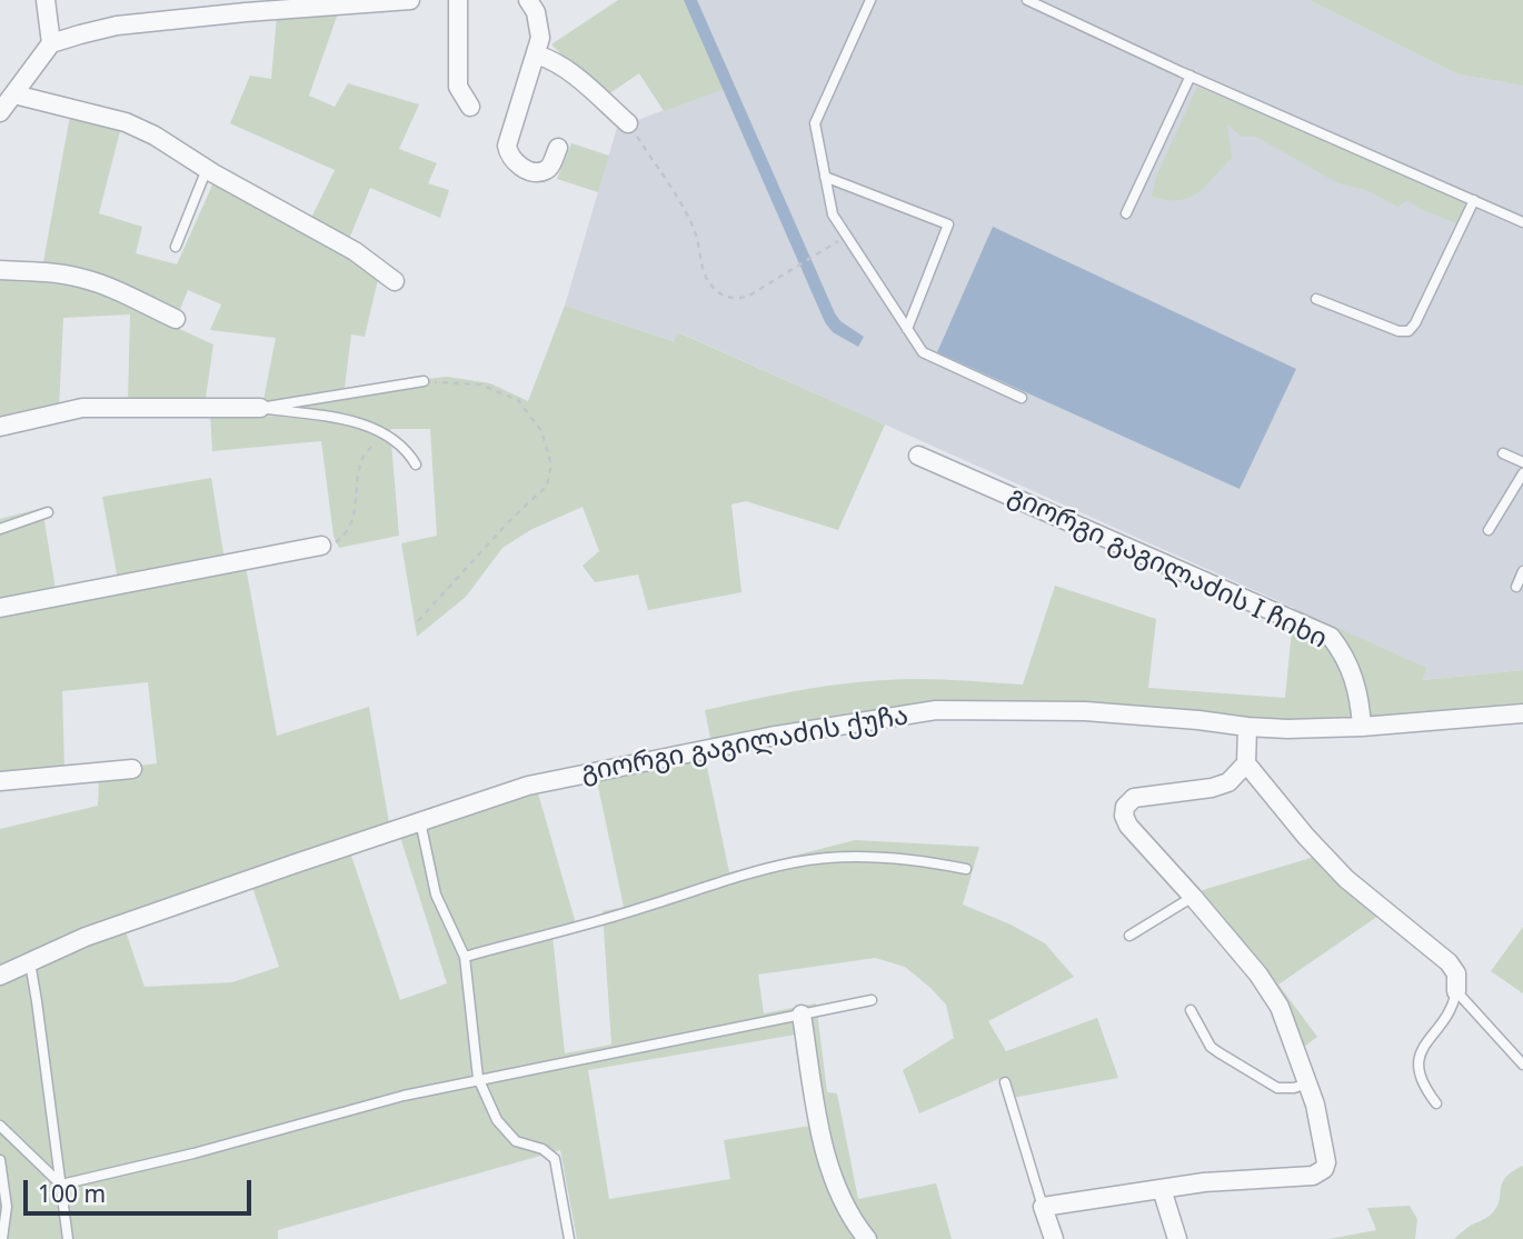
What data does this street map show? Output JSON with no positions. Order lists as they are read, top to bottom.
{
  "streets": {
    "street": ["გიორგი გაგილაძის I ჩიხი", "გიორგი გაგილაძის ქუჩა"]
  },
  "crossings": [
    ["გიორგი გაგილაძის I ჩიხი", "გიორგი გაგილაძის ქუჩა"]
  ],
  "scale_bar": "100 m"
}
